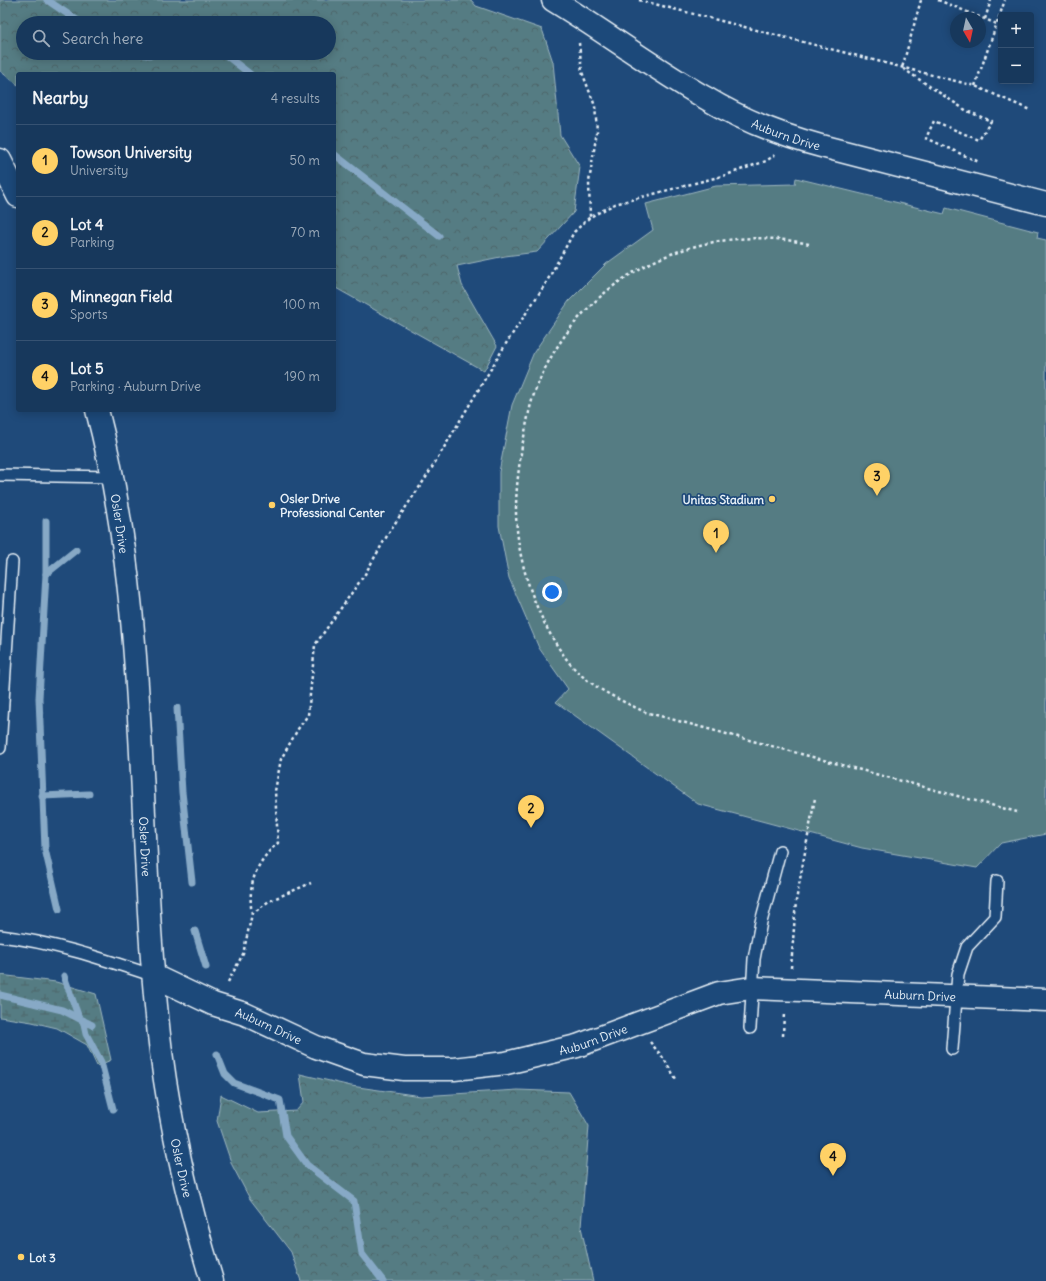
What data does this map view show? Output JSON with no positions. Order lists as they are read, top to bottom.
{
  "streets": {
    "street": ["Auburn Drive", "Osler Drive"]
  },
  "crossings": [
    ["Auburn Drive", "Osler Drive"]
  ],
  "places": ["Unitas Stadium", "Osler Drive Professional Center", "Lot 3"],
  "north": "bottom",
  "page": {
    "map_buttons": ["+", "−"],
    "search": "Search here",
    "heading": ["Nearby", "4 results"],
    "list": [
      {
        "mark": "1",
        "name": "Towson University",
        "note": "University",
        "value": "50 m"
      },
      {
        "mark": "2",
        "name": "Lot 4",
        "note": "Parking",
        "value": "70 m"
      },
      {
        "mark": "3",
        "name": "Minnegan Field",
        "note": "Sports",
        "value": "100 m"
      },
      {
        "mark": "4",
        "name": "Lot 5",
        "note": "Parking · Auburn Drive",
        "value": "190 m"
      }
    ],
    "pins": [
      "3",
      "1",
      "2",
      "4"
    ]
  }
}
